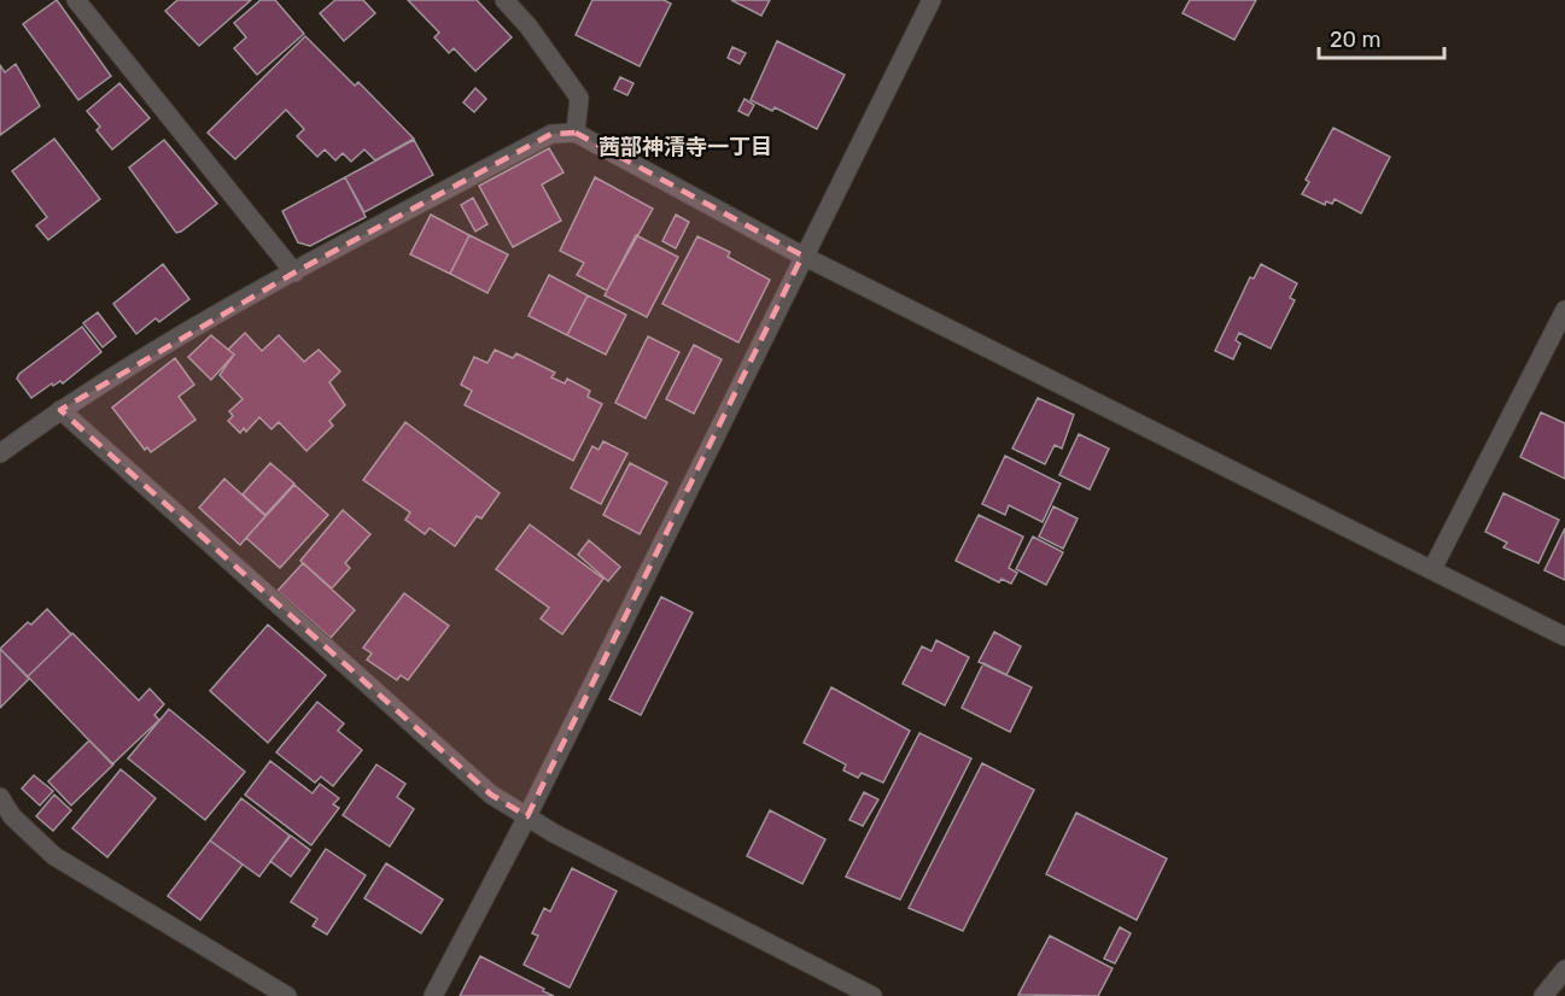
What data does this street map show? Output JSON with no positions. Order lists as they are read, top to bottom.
{
  "districts": ["茜部神清寺一丁目"],
  "scale_bar": "20 m"
}
